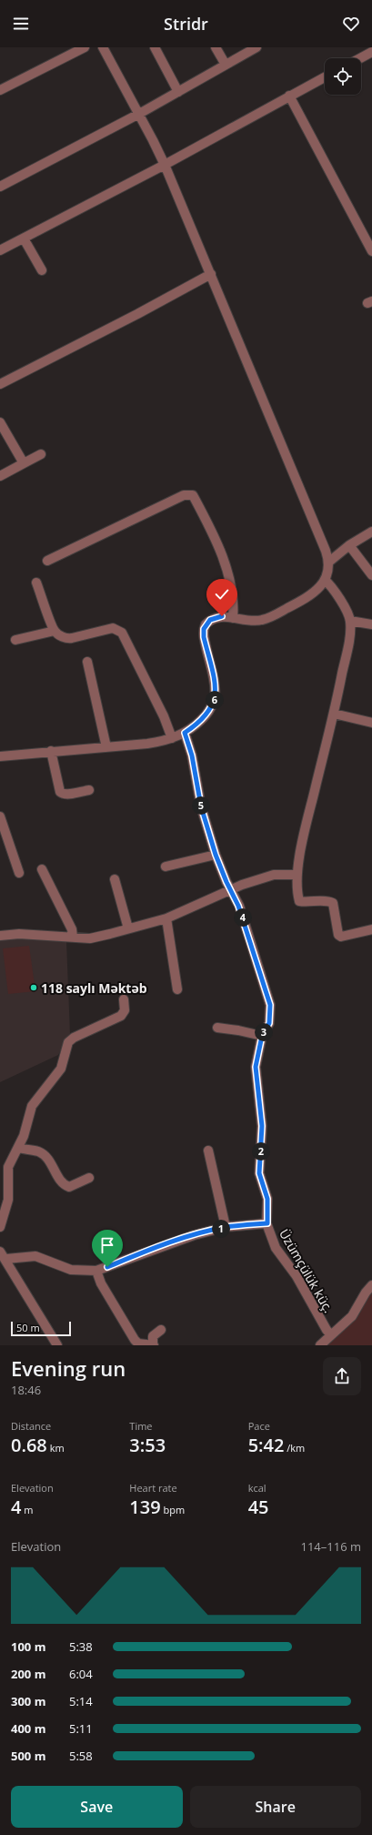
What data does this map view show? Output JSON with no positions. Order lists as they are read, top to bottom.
{
  "streets": {
    "street": ["Üzümçülük küç."]
  },
  "places": ["118 saylı Məktəb"],
  "scale_bar": "50 m",
  "page": {
    "header": "Stridr",
    "pins": [
      "6",
      "5",
      "4",
      "3",
      "2",
      "1"
    ],
    "scale": "50 m",
    "heading": ["Evening run", "18:46"],
    "stats": [
      ["Distance", "0.68 km"],
      ["Time", "3:53"],
      ["Pace", "5:42 /km"],
      ["Elevation", "4 m"],
      ["Heart rate", "139 bpm"],
      ["kcal", "45"]
    ],
    "chart": ["Elevation", "114–116 m"],
    "list": [
      {
        "name": "100 m",
        "note": "5:38"
      },
      {
        "name": "200 m",
        "note": "6:04"
      },
      {
        "name": "300 m",
        "note": "5:14"
      },
      {
        "name": "400 m",
        "note": "5:11"
      },
      {
        "name": "500 m",
        "note": "5:58"
      }
    ],
    "buttons": ["Save", "Share"]
  }
}
